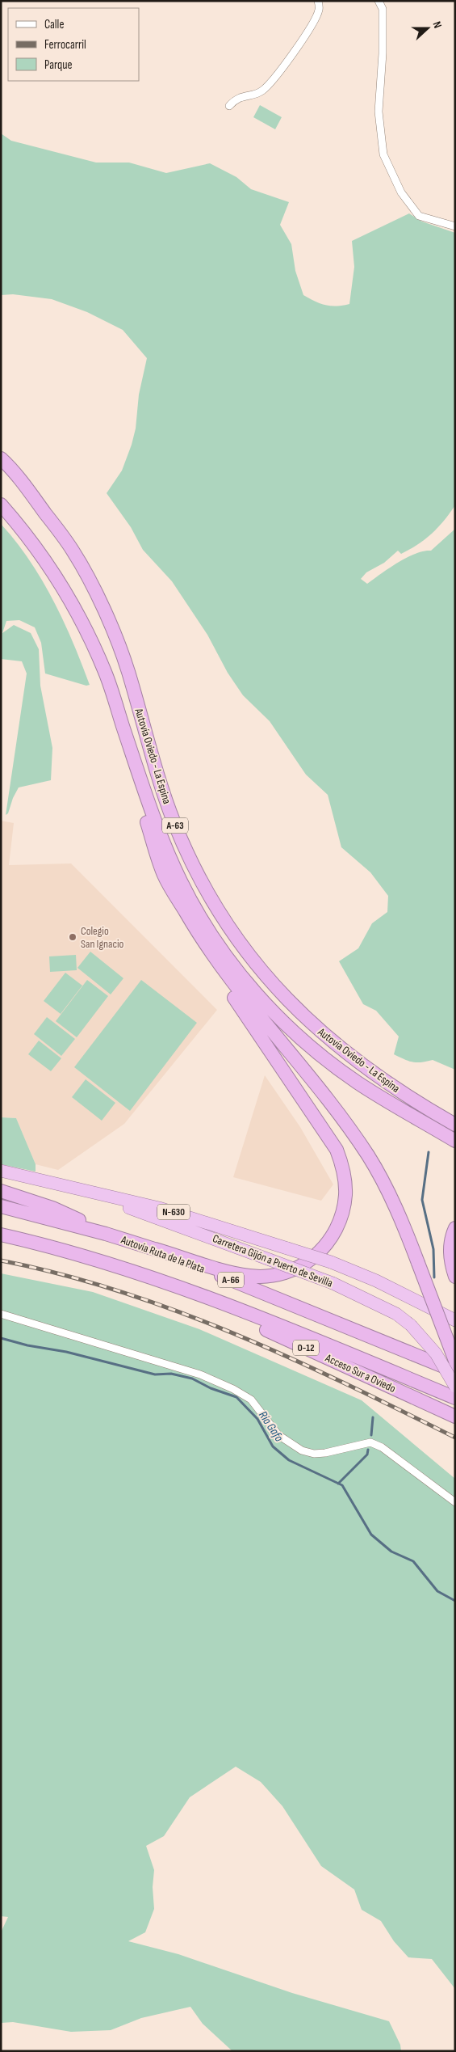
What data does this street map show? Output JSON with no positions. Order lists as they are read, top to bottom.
{
  "streets": {
    "highway": [
      "Autovía Oviedo - La Espina",
      "A-63",
      "N-630",
      "Autovía Ruta de la Plata",
      "Carretera Gijón a Puerto de Sevilla",
      "A-66",
      "O-12",
      "Acceso Sur a Oviedo"
    ]
  },
  "crossings": [
    ["A-66", "Acceso Sur a Oviedo"]
  ],
  "water": ["Río Gafo"],
  "places": ["Colegio San Ignacio"],
  "legend": ["Calle", "Ferrocarril", "Parque"],
  "north": "right"
}
